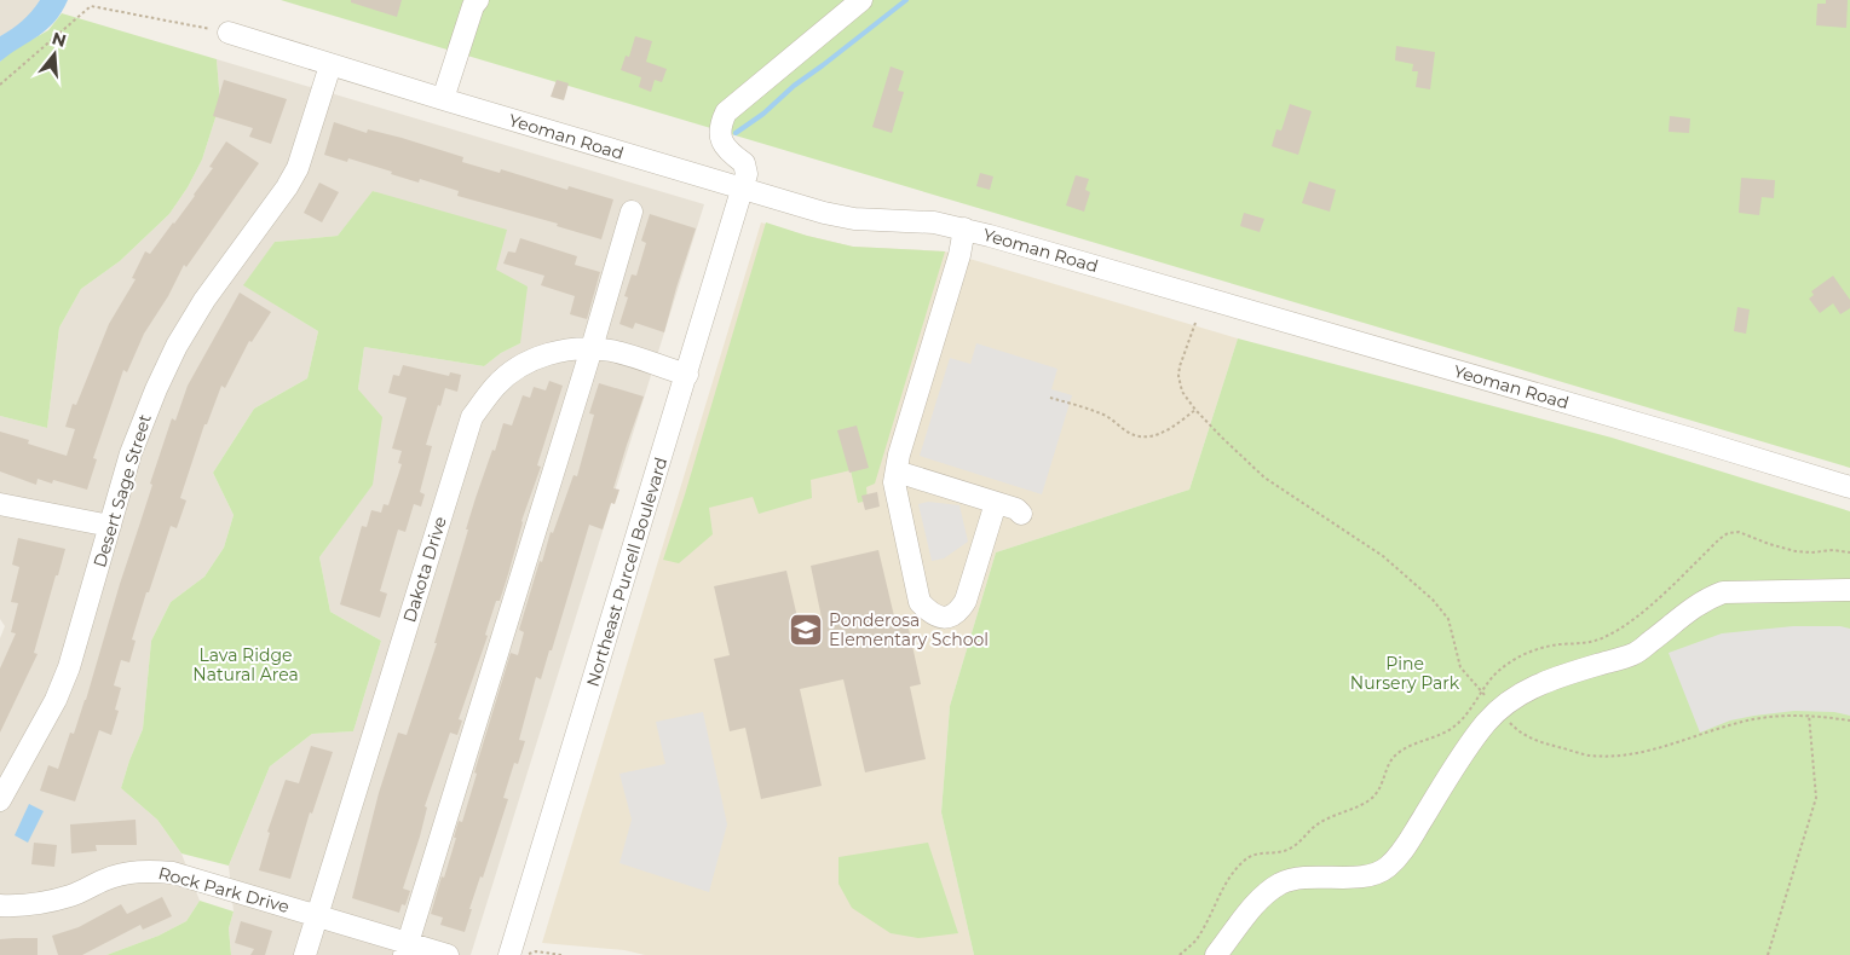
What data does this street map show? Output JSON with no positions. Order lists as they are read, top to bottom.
{
  "streets": {
    "street": [
      "Yeoman Road",
      "Desert Sage Street",
      "Dakota Drive",
      "Northeast Purcell Boulevard",
      "Rock Park Drive"
    ]
  },
  "crossings": [
    ["Yeoman Road", "Desert Sage Street"],
    ["Yeoman Road", "Northeast Purcell Boulevard"],
    ["Dakota Drive", "Northeast Purcell Boulevard"],
    ["Dakota Drive", "Rock Park Drive"]
  ],
  "parks": ["Lava Ridge Natural Area", "Pine Nursery Park"],
  "places": {
    "school or university": ["Ponderosa Elementary School"]
  },
  "north": "top"
}
